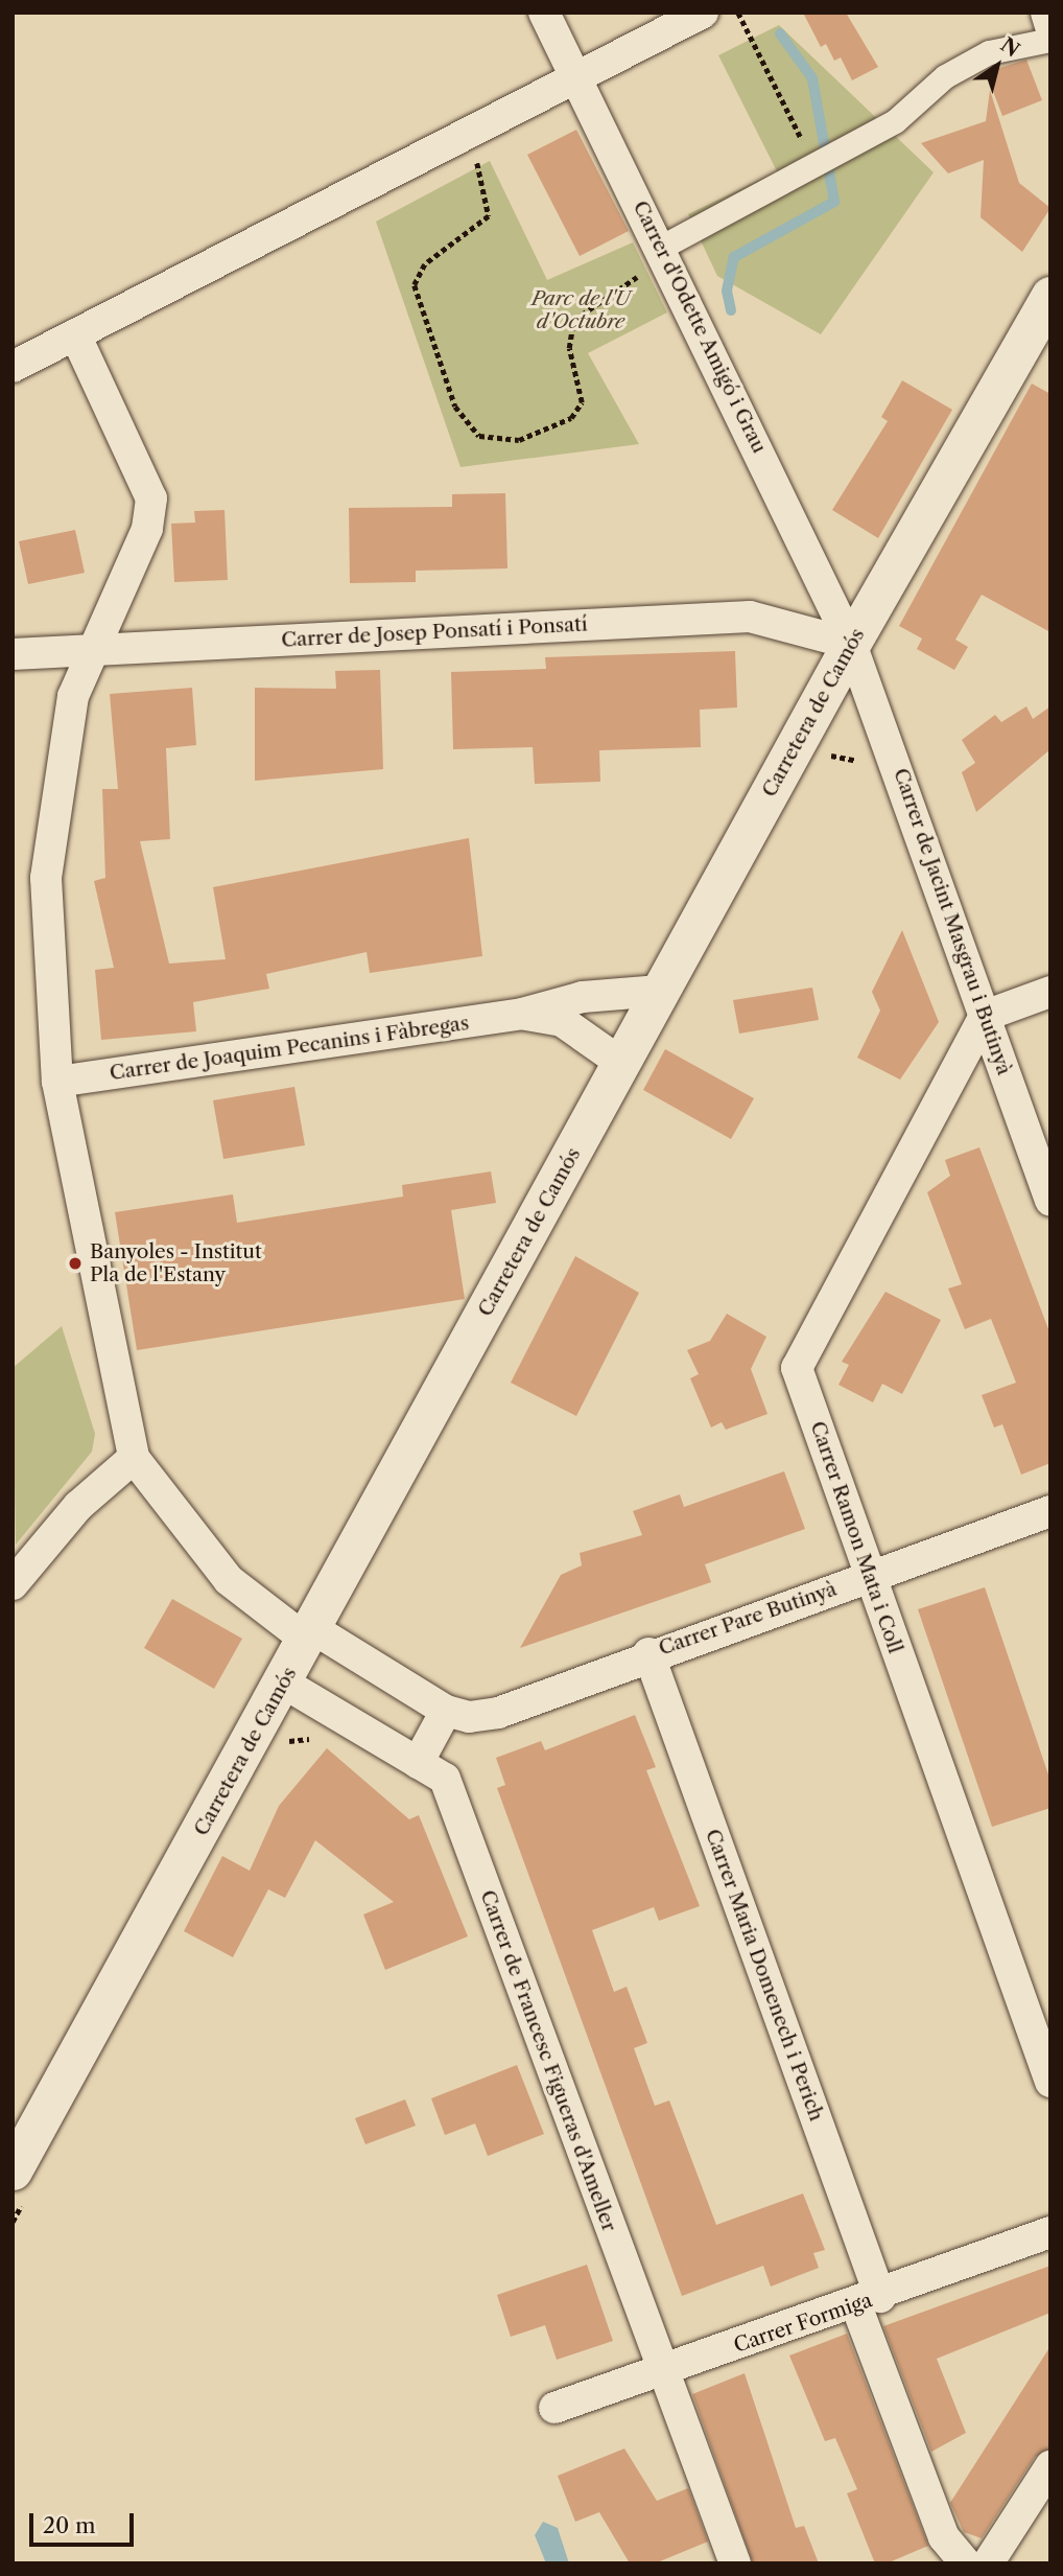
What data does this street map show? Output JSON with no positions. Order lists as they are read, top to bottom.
{
  "streets": {
    "street": [
      "Carrer d'Odette Amigó i Grau",
      "Carrer de Josep Ponsatí i Ponsatí",
      "Carretera de Camós",
      "Carrer de Jacint Masgrau i Butinyà",
      "Carrer de Joaquim Pecanins i Fàbregas",
      "Carrer Ramon Mata i Coll",
      "Carrer Pare Butinyà",
      "Carrer Maria Domenech i Perich",
      "Carrer de Francesc Figueras d'Ameller",
      "Carrer Formiga"
    ]
  },
  "crossings": [
    ["Carrer d'Odette Amigó i Grau", "Carrer de Josep Ponsatí i Ponsatí"],
    ["Carrer d'Odette Amigó i Grau", "Carretera de Camós"],
    ["Carrer d'Odette Amigó i Grau", "Carrer de Jacint Masgrau i Butinyà"],
    ["Carrer de Josep Ponsatí i Ponsatí", "Carretera de Camós"],
    ["Carrer de Josep Ponsatí i Ponsatí", "Carrer de Jacint Masgrau i Butinyà"],
    ["Carretera de Camós", "Carrer de Jacint Masgrau i Butinyà"],
    ["Carretera de Camós", "Carrer de Joaquim Pecanins i Fàbregas"],
    ["Carretera de Camós", "Carrer de Francesc Figueras d'Ameller"],
    ["Carrer de Jacint Masgrau i Butinyà", "Carrer Ramon Mata i Coll"],
    ["Carrer Ramon Mata i Coll", "Carrer Pare Butinyà"],
    ["Carrer Pare Butinyà", "Carrer Maria Domenech i Perich"],
    ["Carrer Maria Domenech i Perich", "Carrer Formiga"],
    ["Carrer de Francesc Figueras d'Ameller", "Carrer Formiga"]
  ],
  "parks": ["Parc de l'U d'Octubre"],
  "places": ["Banyoles - Institut Pla de l'Estany"],
  "scale_bar": "20 m",
  "north": "top right"
}
